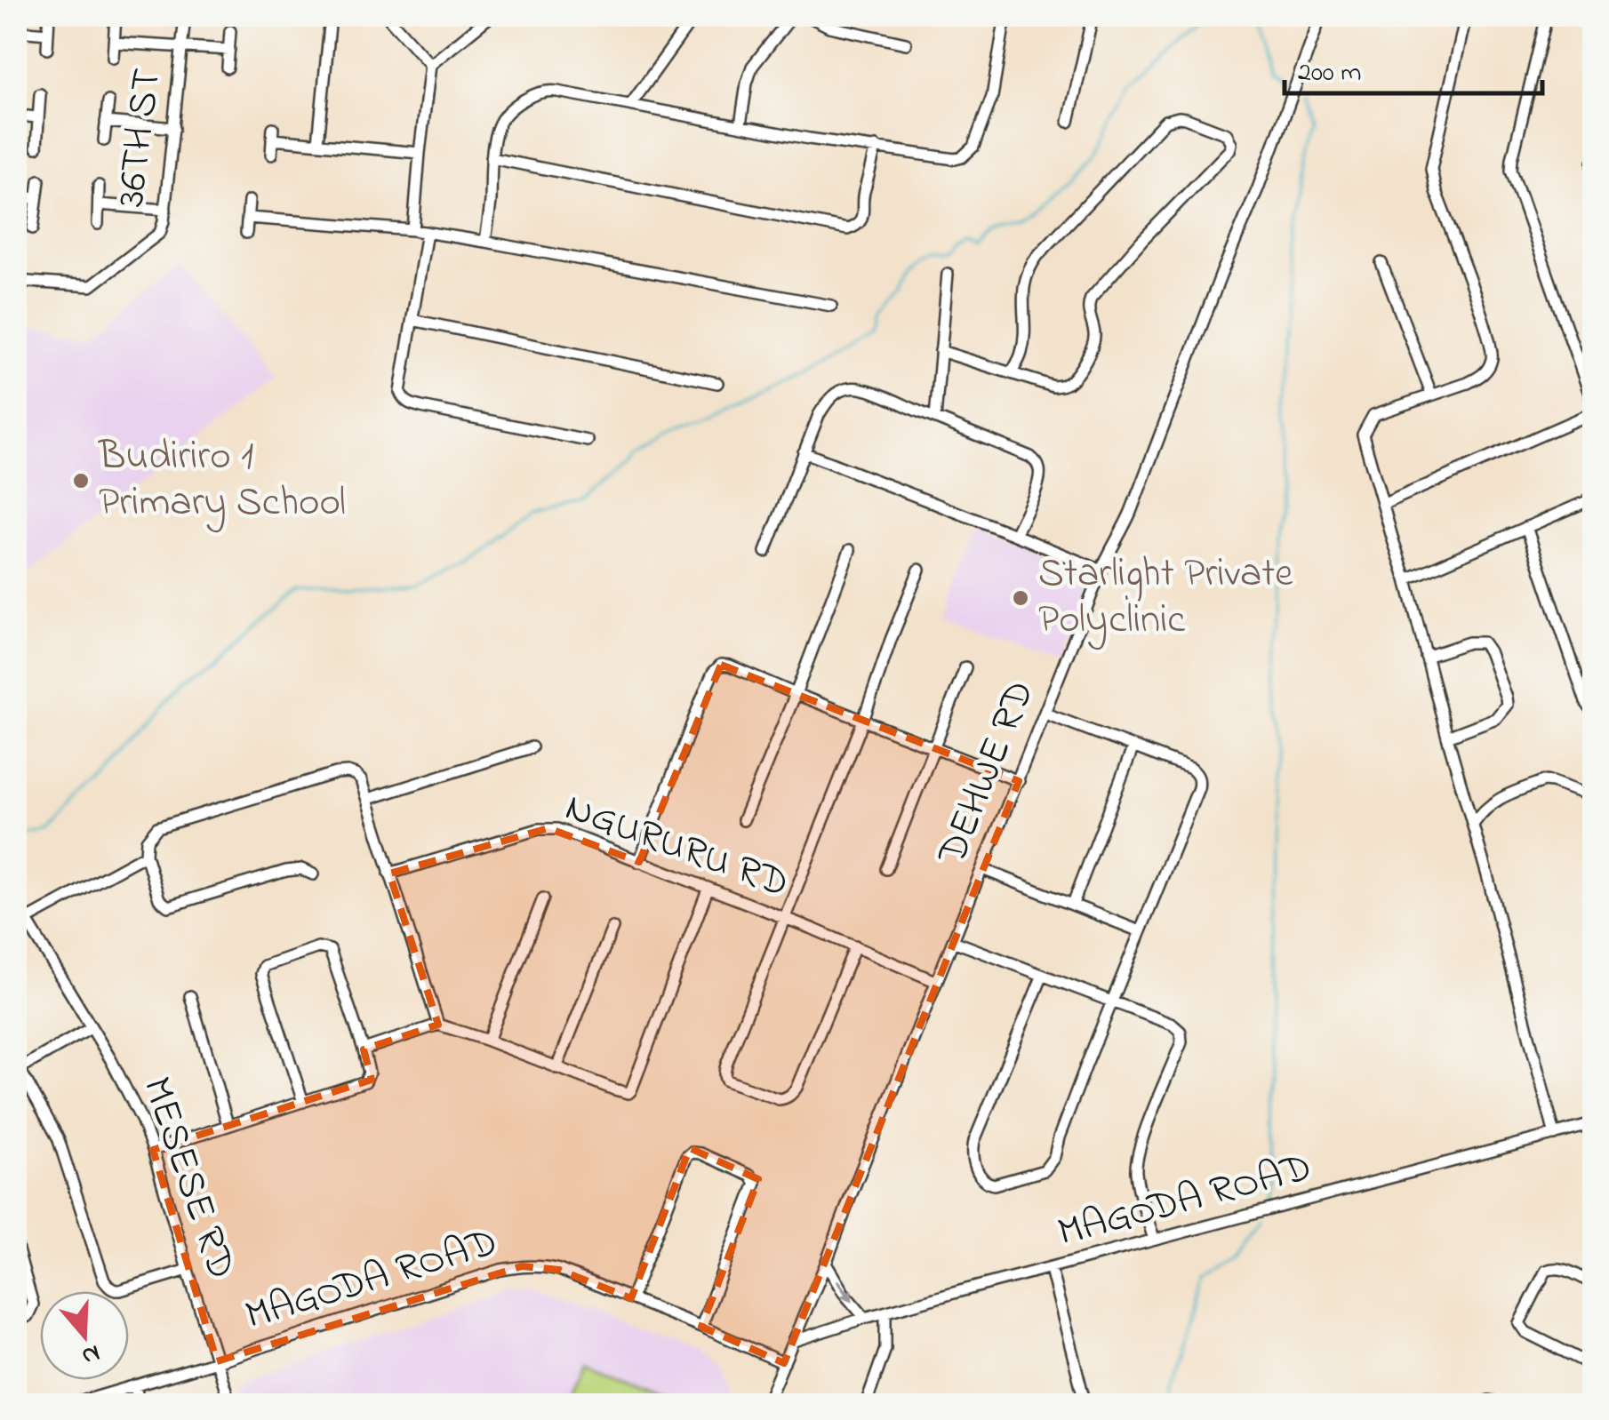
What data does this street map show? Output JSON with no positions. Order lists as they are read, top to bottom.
{
  "streets": {
    "street": [
      "36TH ST",
      "DEHWE RD",
      "NGURURU RD",
      "MESESE RD",
      "MAGODA ROAD"
    ]
  },
  "crossings": [
    ["DEHWE RD", "NGURURU RD"],
    ["DEHWE RD", "MAGODA ROAD"],
    ["MESESE RD", "MAGODA ROAD"]
  ],
  "places": ["Budiriro 1 Primary School", "Starlight Private Polyclinic"],
  "scale_bar": "200 m",
  "north": "bottom"
}
